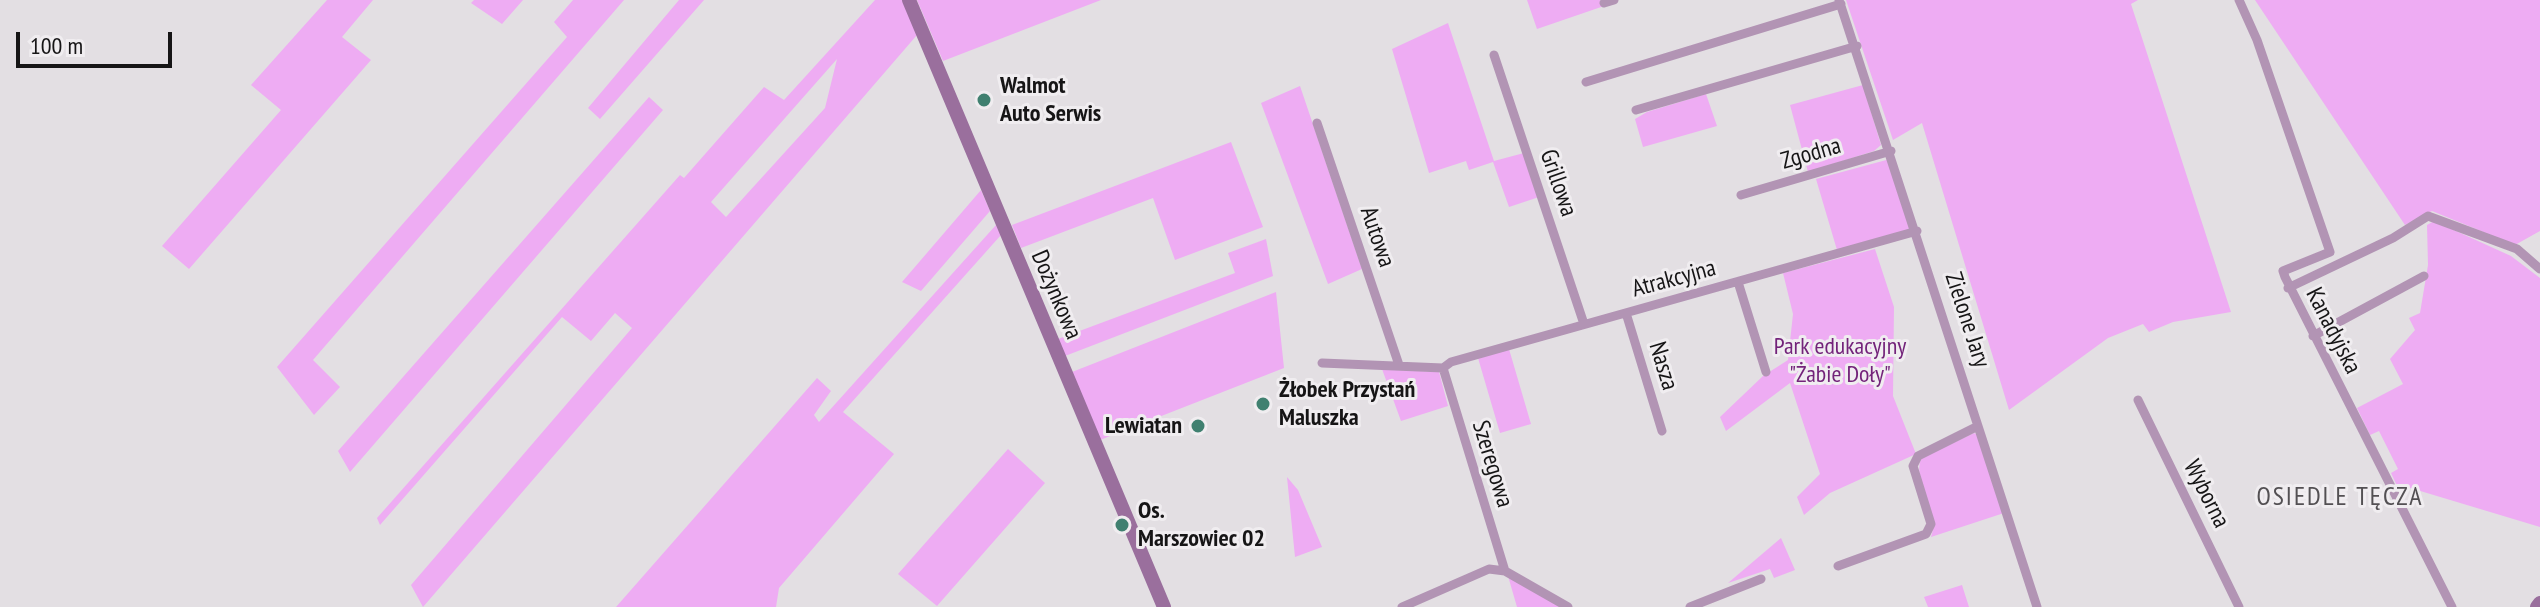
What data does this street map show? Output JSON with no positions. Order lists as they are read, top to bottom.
{
  "streets": {
    "street": [
      "Zgodna",
      "Grillowa",
      "Autowa",
      "Atrakcyjna",
      "Dożynkowa",
      "Zielone Jary",
      "Kanadyjska",
      "Nasza",
      "Szeregowa",
      "Wyborna"
    ]
  },
  "crossings": [
    ["Zgodna", "Zielone Jary"],
    ["Grillowa", "Atrakcyjna"],
    ["Atrakcyjna", "Zielone Jary"],
    ["Atrakcyjna", "Nasza"],
    ["Atrakcyjna", "Szeregowa"]
  ],
  "districts": ["OSIEDLE TĘCZA"],
  "parks": ["Park edukacyjny \"Żabie Doły\""],
  "places": [
    "Walmot Auto Serwis",
    "Żłobek Przystań Maluszka",
    "Lewiatan",
    "Os. Marszowiec 02"
  ],
  "scale_bar": "100 m"
}
